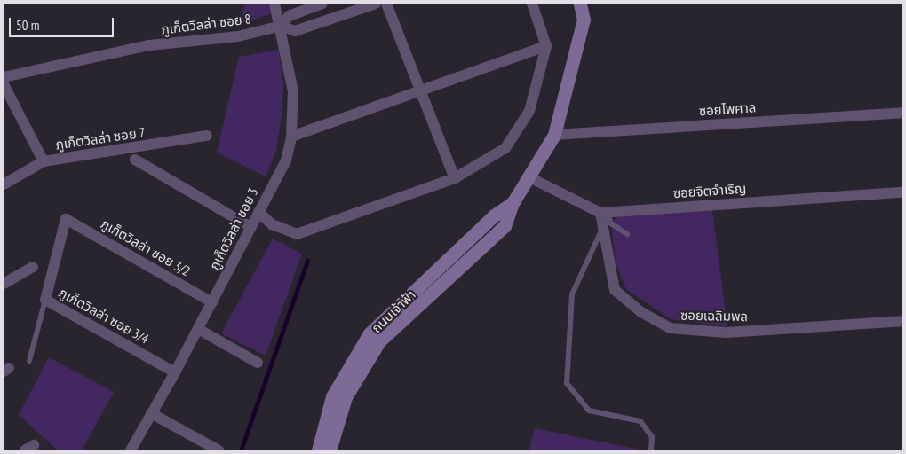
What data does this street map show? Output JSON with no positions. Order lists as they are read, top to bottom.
{
  "streets": {
    "main road": ["ถนนเจ้าฟ้า"],
    "street": [
      "ภูเก็ตวิลล่า ซอย 8",
      "ซอยไพศาล",
      "ภูเก็ตวิลล่า ซอย 7",
      "ซอยจิตจำเริญ",
      "ภูเก็ตวิลล่า ซอย 3",
      "ภูเก็ตวิลล่า ซอย 3/2",
      "ภูเก็ตวิลล่า ซอย 3/4",
      "ซอยเฉลิมพล"
    ]
  },
  "crossings": [
    ["ภูเก็ตวิลล่า ซอย 8", "ภูเก็ตวิลล่า ซอย 3"],
    ["ซอยไพศาล", "ถนนเจ้าฟ้า"],
    ["ซอยจิตจำเริญ", "ซอยเฉลิมพล"],
    ["ภูเก็ตวิลล่า ซอย 3", "ภูเก็ตวิลล่า ซอย 3/2"],
    ["ภูเก็ตวิลล่า ซอย 3", "ภูเก็ตวิลล่า ซอย 3/4"],
    ["ภูเก็ตวิลล่า ซอย 3/2", "ภูเก็ตวิลล่า ซอย 3/4"]
  ],
  "scale_bar": "50 m"
}
